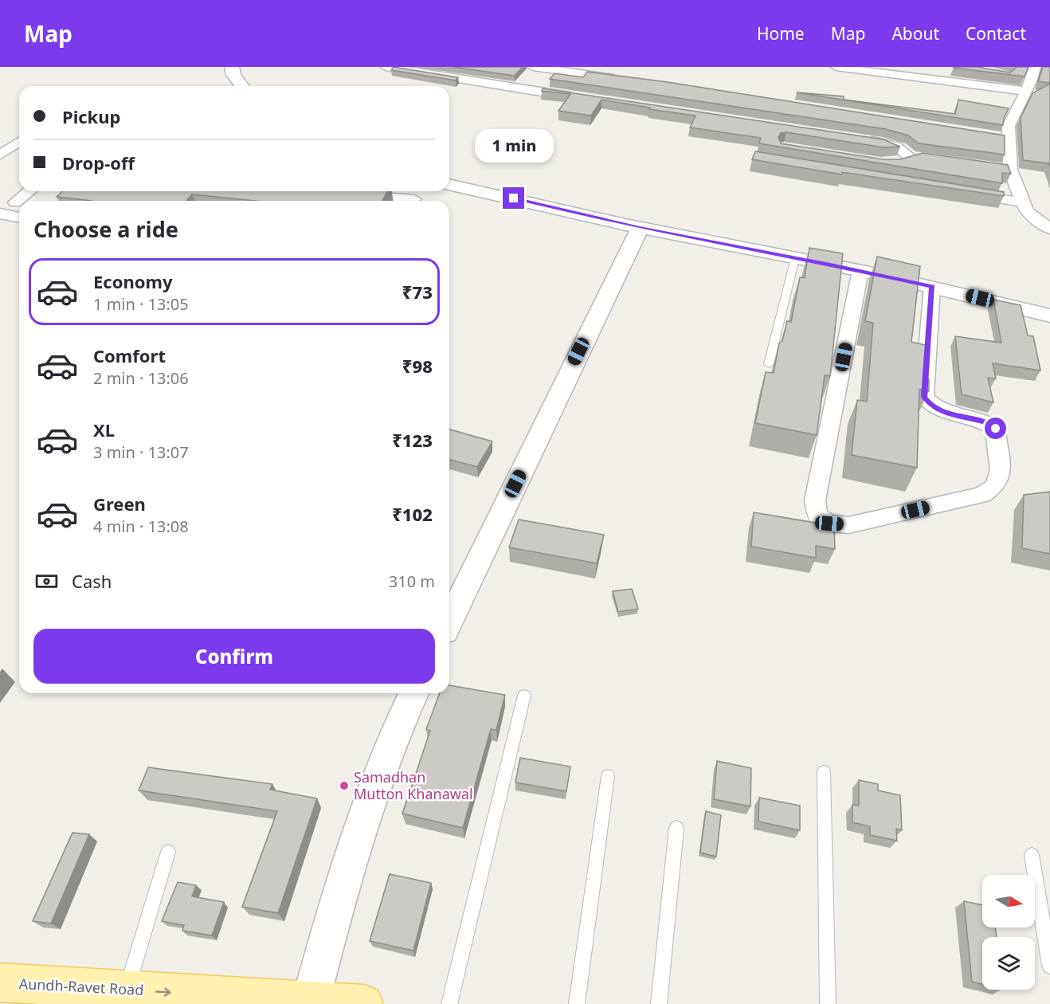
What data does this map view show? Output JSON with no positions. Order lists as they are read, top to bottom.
{
  "streets": {
    "main road": ["Aundh-Ravet Road"]
  },
  "one_way": ["Aundh-Ravet Road"],
  "places": ["Samadhan Mutton Khanawal"],
  "north": "right",
  "page": {
    "header": "Map",
    "nav": [
      "Home",
      "Map",
      "About",
      "Contact"
    ],
    "banner": ["Pickup", "Drop-off"],
    "bubble": "1 min",
    "heading": "Choose a ride",
    "list": [
      {
        "name": "Economy",
        "note": "1 min · 13:05",
        "value": "₹73"
      },
      {
        "name": "Comfort",
        "note": "2 min · 13:06",
        "value": "₹98"
      },
      {
        "name": "XL",
        "note": "3 min · 13:07",
        "value": "₹123"
      },
      {
        "name": "Green",
        "note": "4 min · 13:08",
        "value": "₹102"
      }
    ],
    "pay": ["Cash", "310 m"],
    "buttons": "Confirm"
  }
}
